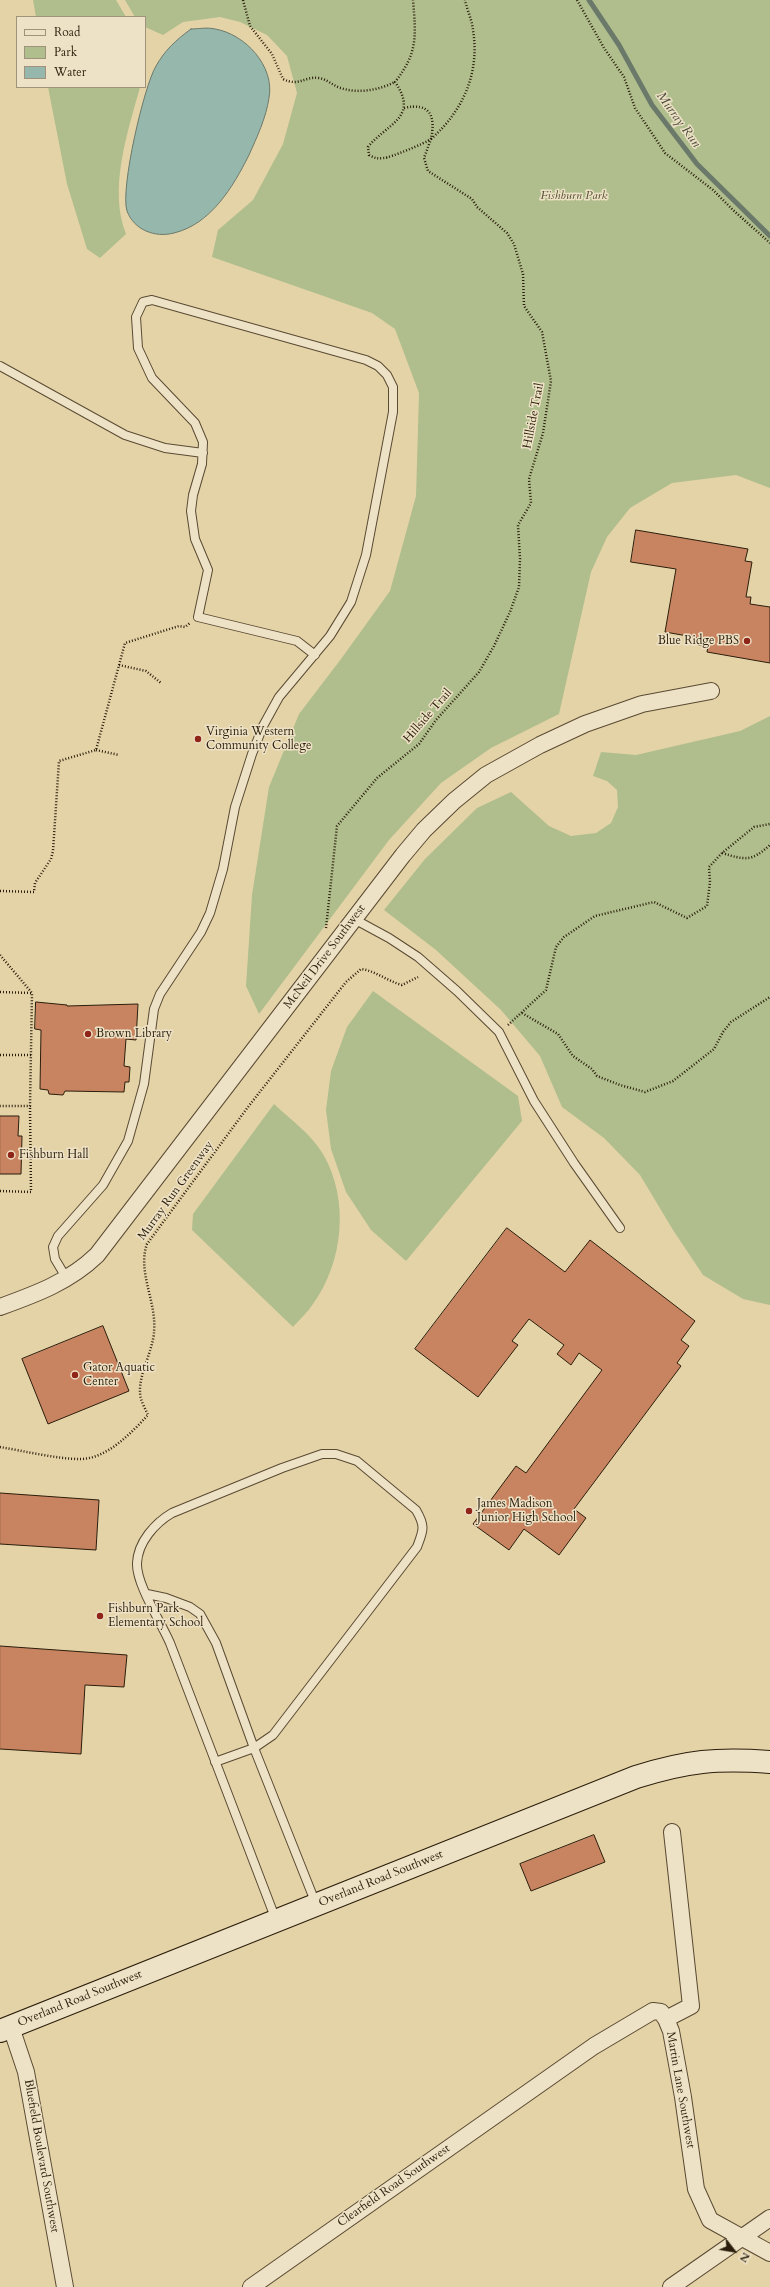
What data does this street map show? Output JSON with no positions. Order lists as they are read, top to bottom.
{
  "streets": {
    "main road": ["Overland Road Southwest"],
    "street": [
      "McNeil Drive Southwest",
      "Martin Lane Southwest",
      "Bluefield Boulevard Southwest",
      "Clearfield Road Southwest"
    ],
    "path": ["Hillside Trail", "Murray Run Greenway"]
  },
  "crossings": [
    ["Hillside Trail", "McNeil Drive Southwest"],
    ["Overland Road Southwest", "Bluefield Boulevard Southwest"],
    ["Martin Lane Southwest", "Clearfield Road Southwest"]
  ],
  "water": ["Murray Run"],
  "parks": ["Fishburn Park"],
  "places": [
    "Blue Ridge PBS",
    "Virginia Western Community College",
    "Brown Library",
    "Fishburn Hall",
    "Gator Aquatic Center",
    "James Madison Junior High School",
    "Fishburn Park Elementary School"
  ],
  "legend": ["Road", "Park", "Water"],
  "north": "bottom right"
}
